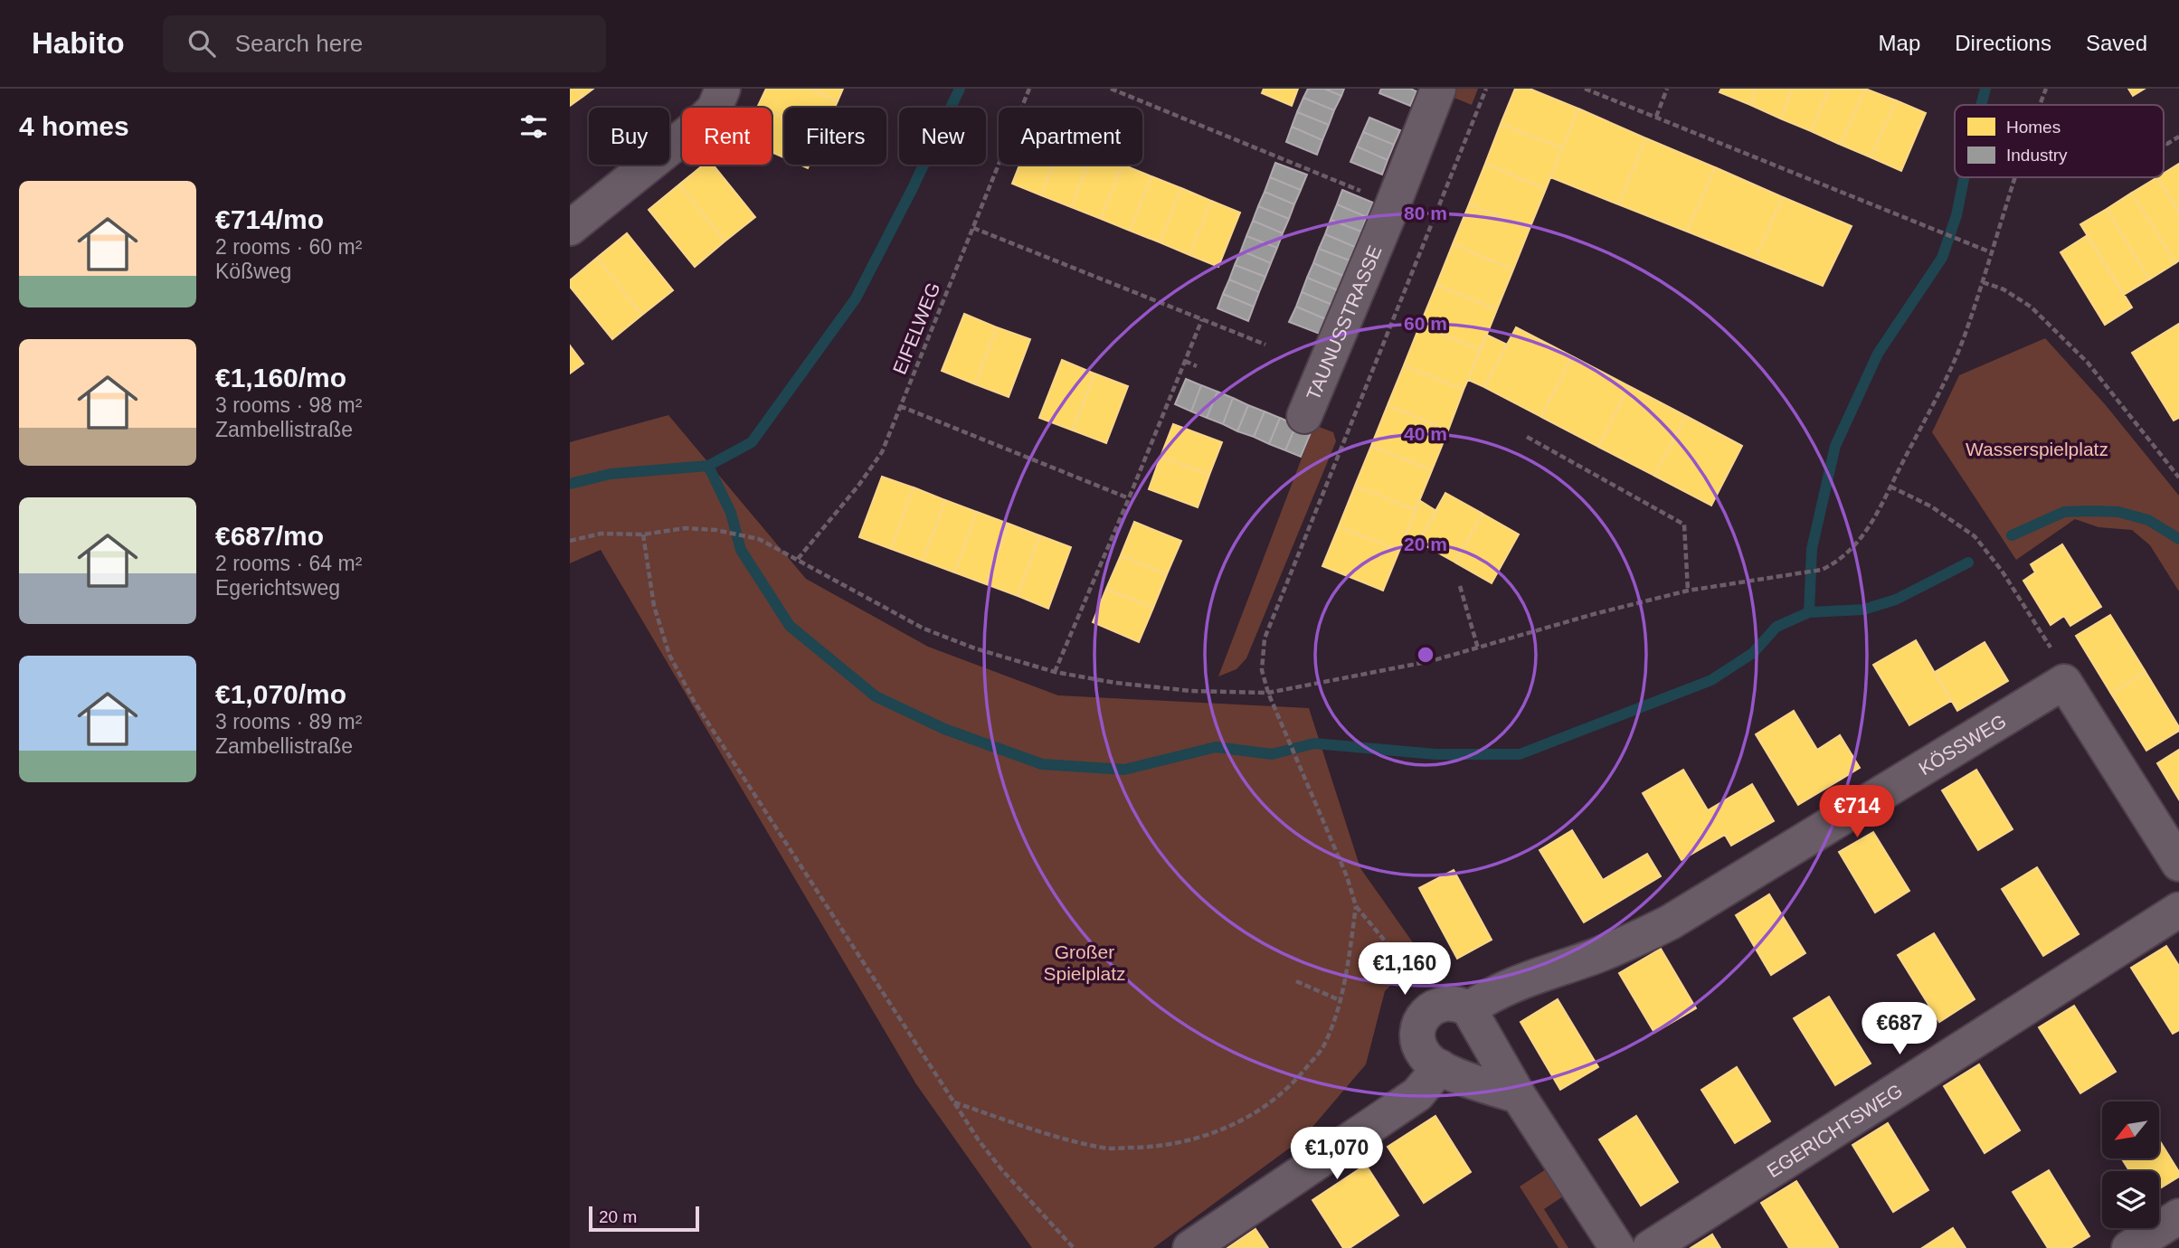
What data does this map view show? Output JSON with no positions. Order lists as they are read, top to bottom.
{
  "streets": {
    "street": ["TAUNUSSTRASSE", "KÖSSWEG", "EGERICHTSWEG"],
    "path": ["EIFELWEG"]
  },
  "parks": ["Wasserspielplatz", "Großer Spielplatz"],
  "legend": ["Homes", "Industry"],
  "scale_bar": "20 m",
  "north": "bottom left",
  "page": {
    "header": "Habito",
    "search": "Search here",
    "nav": ["Map", "Directions", "Saved"],
    "heading": "4 homes",
    "chip": [
      "Buy",
      "Rent",
      "Filters",
      "New",
      "Apartment"
    ],
    "list": [
      {
        "name": "€714/mo",
        "note": "2 rooms · 60 m² · Kößweg"
      },
      {
        "name": "€1,160/mo",
        "note": "3 rooms · 98 m² · Zambellistraße"
      },
      {
        "name": "€687/mo",
        "note": "2 rooms · 64 m² · Egerichtsweg"
      },
      {
        "name": "€1,070/mo",
        "note": "3 rooms · 89 m² · Zambellistraße"
      }
    ],
    "price": [
      "€714",
      "€1,160",
      "€687",
      "€1,070"
    ],
    "scale": "20 m"
  },
  "rings": [
    "80 m",
    "60 m",
    "40 m",
    "20 m"
  ]
}
